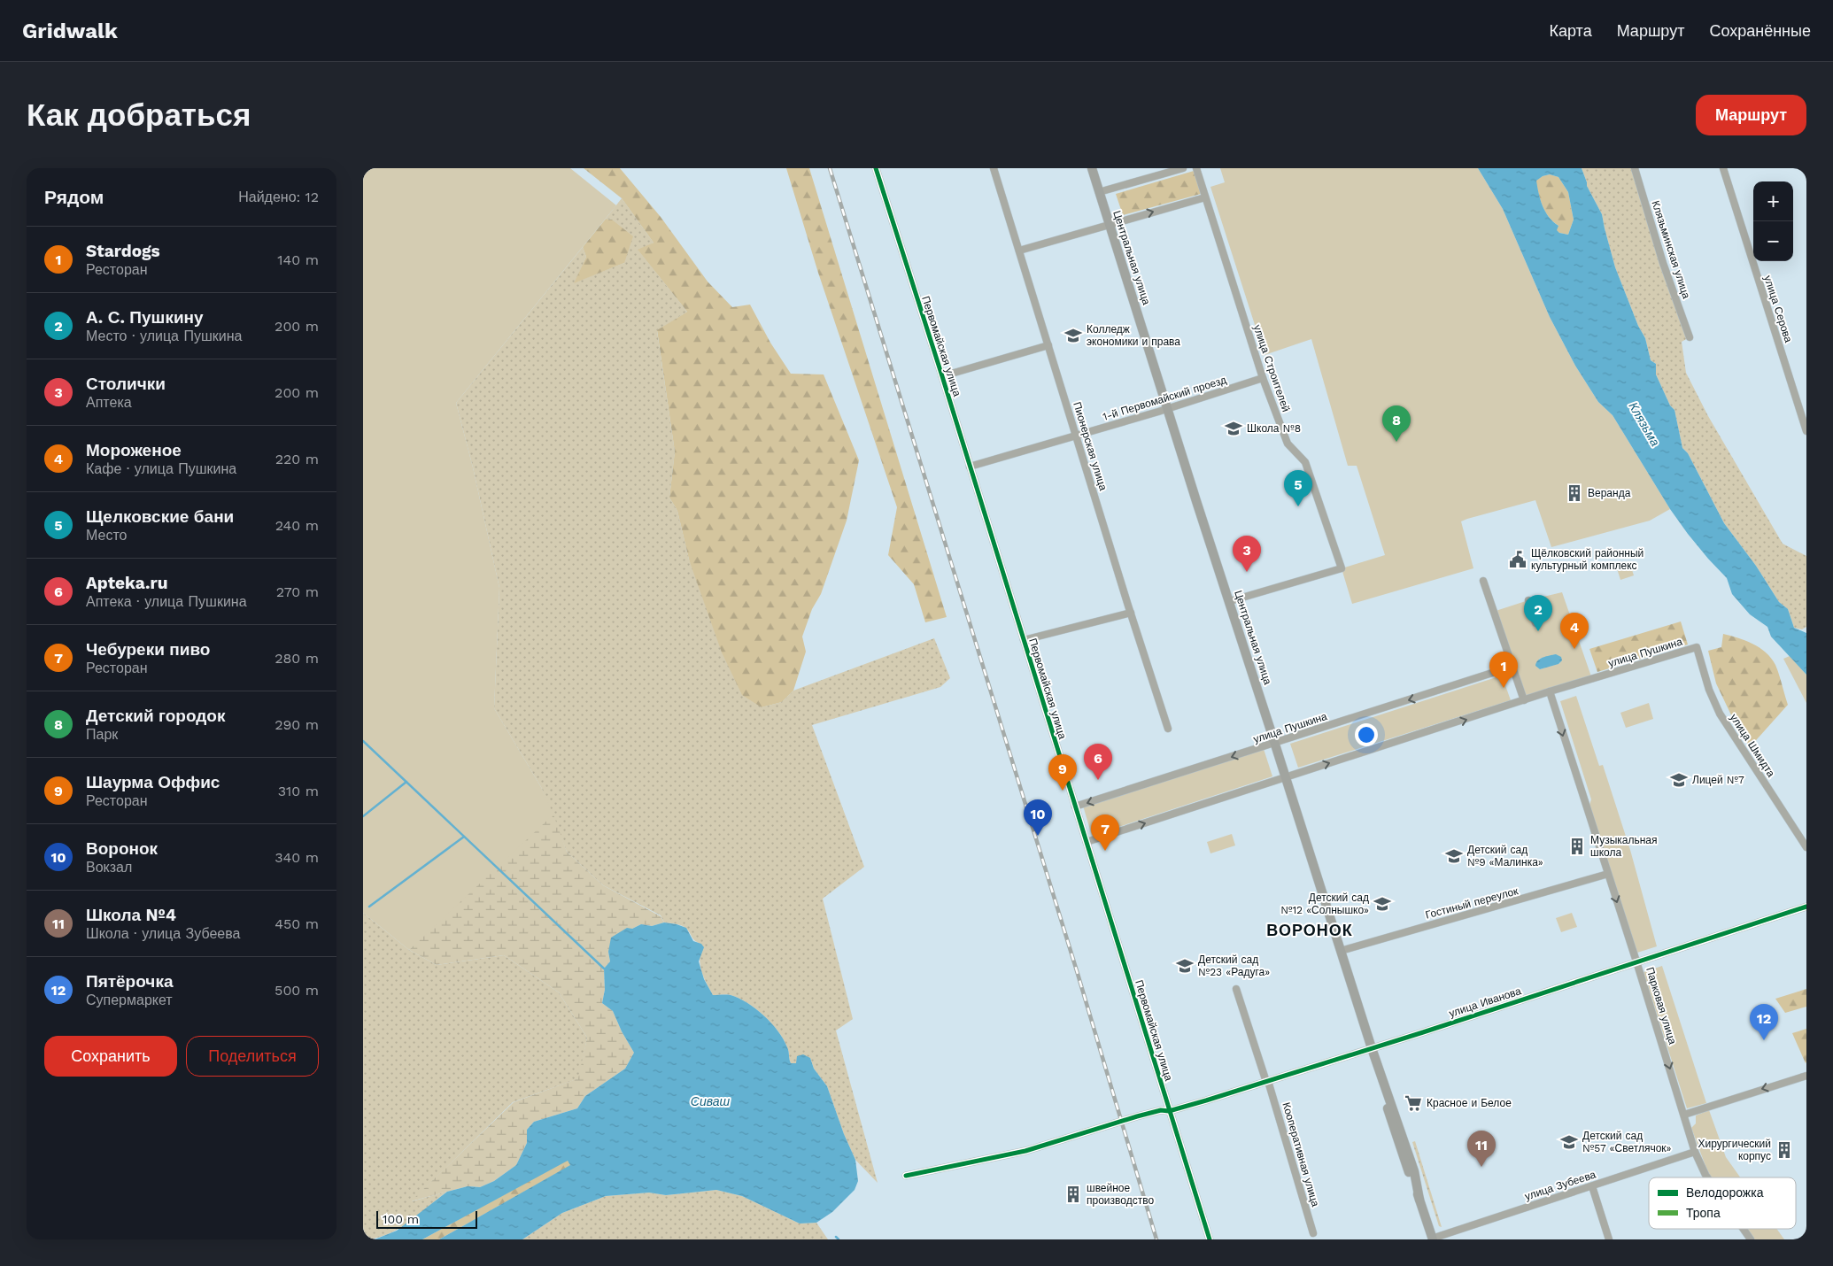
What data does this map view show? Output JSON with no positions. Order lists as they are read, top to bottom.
{
  "streets": {
    "main road": ["Центральная улица"],
    "street": [
      "Клязьминская улица",
      "улица Серова",
      "Первомайская улица",
      "улица Строителей",
      "1-й Первомайский проезд",
      "Пионерская улица",
      "улица Пушкина",
      "улица Шмидта",
      "Гостиный переулок",
      "улица Иванова",
      "Парковая улица",
      "Кооперативная улица",
      "улица Зубеева"
    ]
  },
  "crossings": [
    ["Центральная улица", "улица Строителей"],
    ["Центральная улица", "1-й Первомайский проезд"],
    ["Центральная улица", "улица Пушкина"],
    ["Центральная улица", "Гостиный переулок"],
    ["Центральная улица", "улица Иванова"],
    ["Центральная улица", "улица Зубеева"],
    ["Первомайская улица", "1-й Первомайский проезд"],
    ["Первомайская улица", "улица Пушкина"],
    ["Первомайская улица", "улица Иванова"],
    ["улица Строителей", "1-й Первомайский проезд"],
    ["1-й Первомайский проезд", "Пионерская улица"],
    ["улица Пушкина", "улица Шмидта"],
    ["улица Пушкина", "Парковая улица"],
    ["Гостиный переулок", "Парковая улица"],
    ["улица Иванова", "Парковая улица"],
    ["улица Иванова", "Кооперативная улица"],
    ["Парковая улица", "улица Зубеева"]
  ],
  "one_way": ["Парковая улица"],
  "districts": ["ВОРОНОК"],
  "water": ["Клязьма", "Сиваш"],
  "places": {
    "school or university": [
      "Колледж экономики и права",
      "Школа №8",
      "Лицей №7",
      "Детский сад №9 «Малинка»",
      "Детский сад №12 «Солнышко»",
      "Детский сад №23 «Радуга»",
      "Детский сад №57 «Светлячок»"
    ],
    "building": [
      "Веранда",
      "Музыкальная школа",
      "Хирургический корпус",
      "швейное производство"
    ],
    "public building": ["Щёлковский районный культурный комплекс"],
    "supermarket": ["Красное и Белое"]
  },
  "legend": ["Велодорожка", "Тропа"],
  "scale_bar": "100 m",
  "page": {
    "header": "Gridwalk",
    "nav": ["Карта", "Маршрут", "Сохранённые"],
    "buttons": [
      "Маршрут",
      ["Сохранить", "Поделиться"]
    ],
    "title": "Как добраться",
    "heading": ["Рядом", "Найдено: 12"],
    "map_buttons": ["+", "−"],
    "list": [
      {
        "mark": "1",
        "name": "Stardogs",
        "note": "Ресторан",
        "value": "140 m"
      },
      {
        "mark": "2",
        "name": "А. С. Пушкину",
        "note": "Место · улица Пушкина",
        "value": "200 m"
      },
      {
        "mark": "3",
        "name": "Столички",
        "note": "Аптека",
        "value": "200 m"
      },
      {
        "mark": "4",
        "name": "Мороженое",
        "note": "Кафе · улица Пушкина",
        "value": "220 m"
      },
      {
        "mark": "5",
        "name": "Щелковские бани",
        "note": "Место",
        "value": "240 m"
      },
      {
        "mark": "6",
        "name": "Apteka.ru",
        "note": "Аптека · улица Пушкина",
        "value": "270 m"
      },
      {
        "mark": "7",
        "name": "Чебуреки пиво",
        "note": "Ресторан",
        "value": "280 m"
      },
      {
        "mark": "8",
        "name": "Детский городок",
        "note": "Парк",
        "value": "290 m"
      },
      {
        "mark": "9",
        "name": "Шаурма Оффис",
        "note": "Ресторан",
        "value": "310 m"
      },
      {
        "mark": "10",
        "name": "Воронок",
        "note": "Вокзал",
        "value": "340 m"
      },
      {
        "mark": "11",
        "name": "Школа №4",
        "note": "Школа · улица Зубеева",
        "value": "450 m"
      },
      {
        "mark": "12",
        "name": "Пятёрочка",
        "note": "Супермаркет",
        "value": "500 m"
      }
    ],
    "pins": [
      "8",
      "5",
      "3",
      "2",
      "4",
      "1",
      "6",
      "9",
      "10",
      "7",
      "12",
      "11"
    ],
    "scale": "100 m"
  }
}
